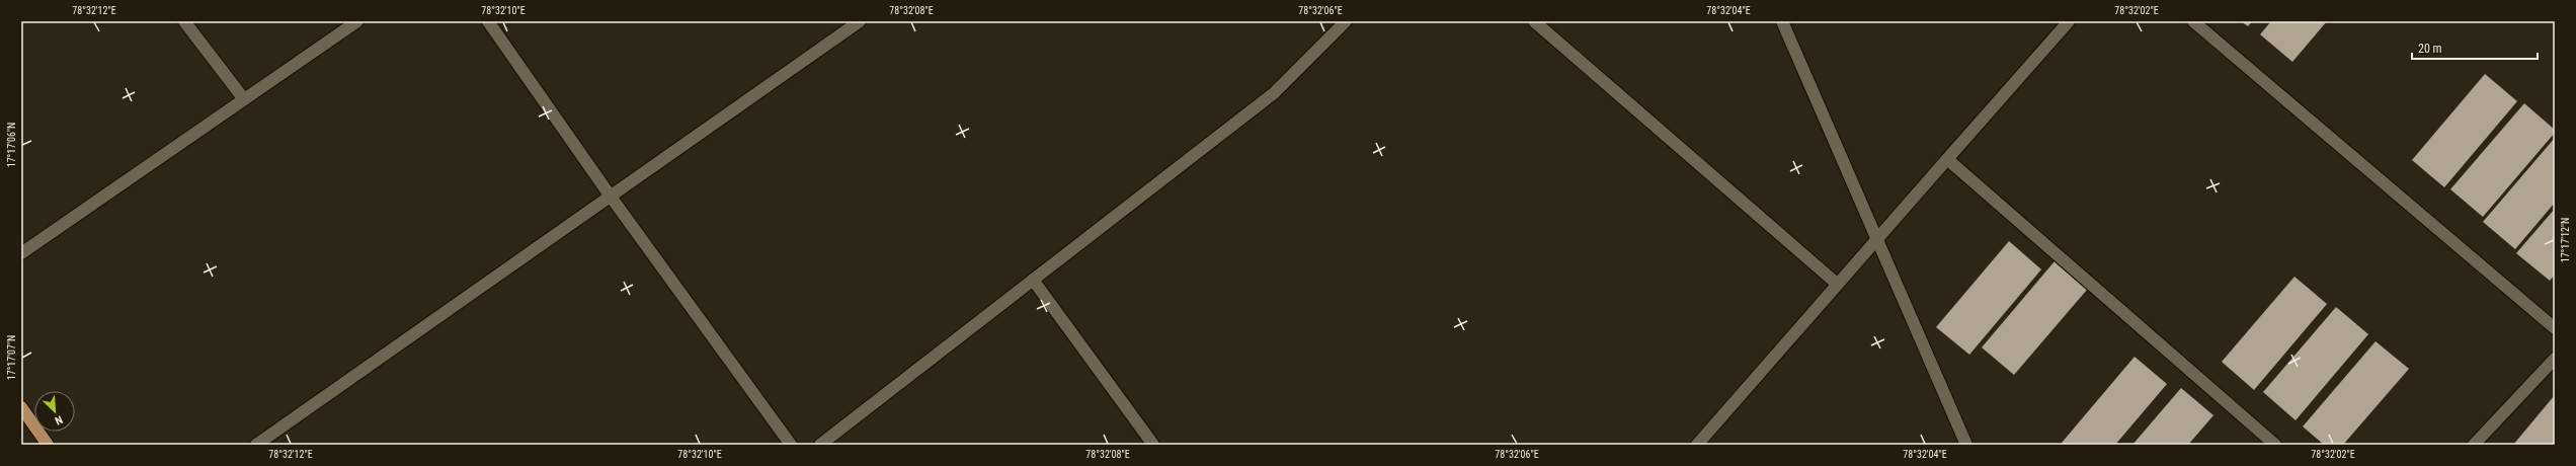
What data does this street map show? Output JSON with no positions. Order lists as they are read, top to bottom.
{
  "scale_bar": "20 m",
  "north": "bottom right",
  "coordinates": [
    "78°32'12\"E",
    "78°32'10\"E",
    "78°32'08\"E",
    "78°32'06\"E",
    "78°32'04\"E",
    "78°32'02\"E",
    "17°17'06\"N",
    "17°17'12\"N",
    "17°17'07\"N"
  ]
}
